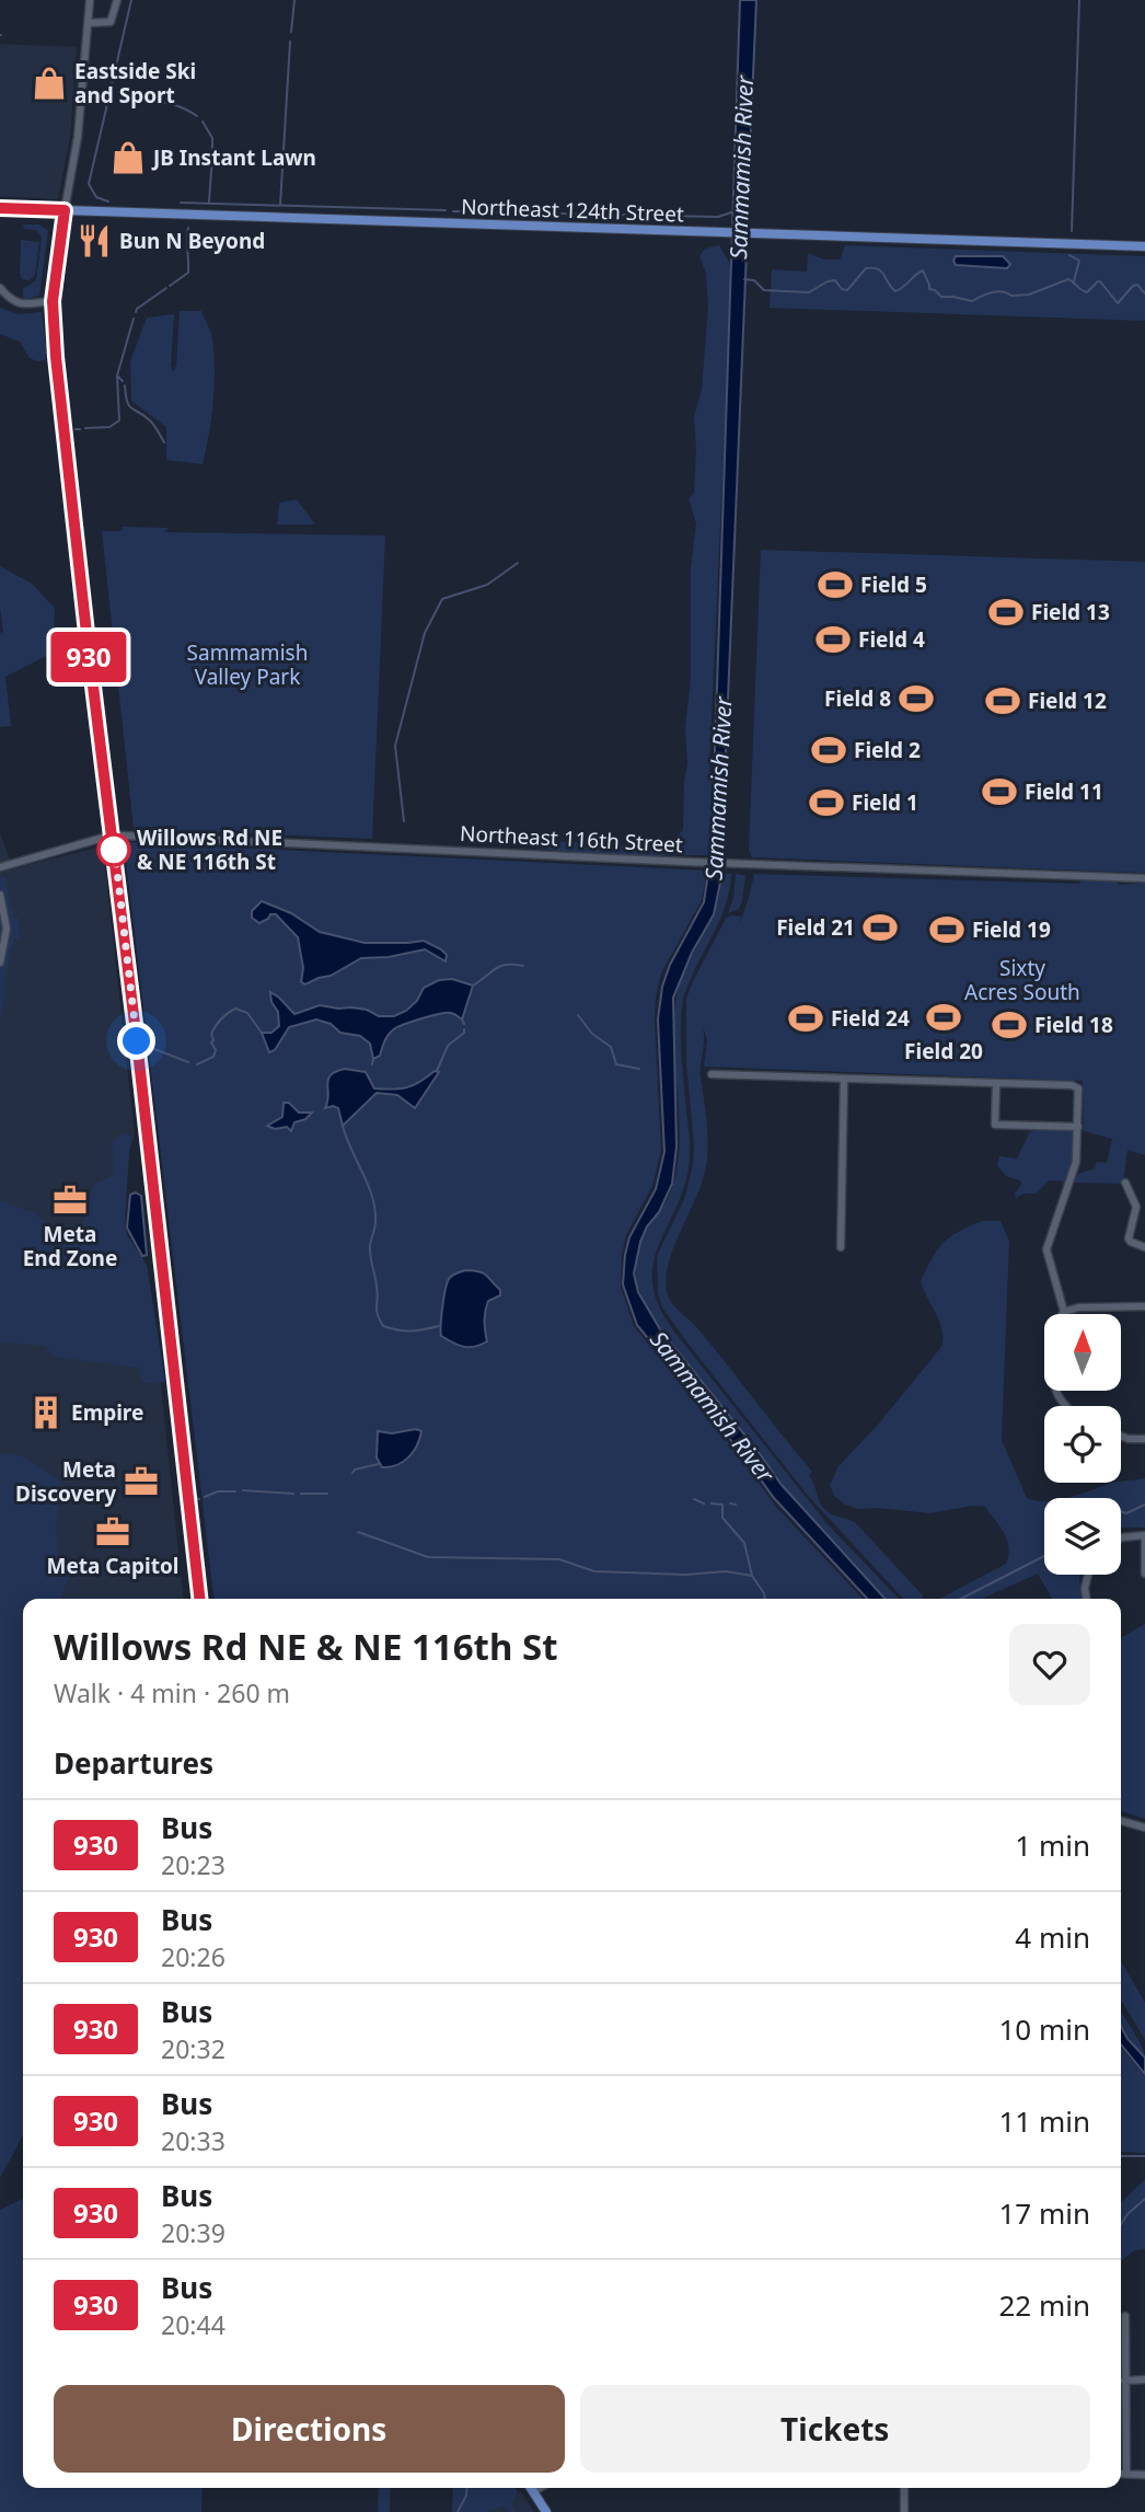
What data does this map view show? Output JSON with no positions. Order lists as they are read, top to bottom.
{
  "streets": {
    "main road": ["Northeast 124th Street"],
    "street": ["Northeast 116th Street"]
  },
  "water": ["Sammamish River"],
  "parks": ["Sammamish Valley Park", "Sixty Acres South"],
  "places": {
    "shop": ["Eastside Ski and Sport", "JB Instant Lawn"],
    "restaurant": ["Bun N Beyond"],
    "sports": [
      "Field 5",
      "Field 13",
      "Field 4",
      "Field 8",
      "Field 12",
      "Field 2",
      "Field 11",
      "Field 1",
      "Field 21",
      "Field 19",
      "Field 20",
      "Field 24",
      "Field 18"
    ],
    "other": ["Willows Rd NE & NE 116th St"],
    "office": ["Meta End Zone", "Meta Discovery", "Meta Capitol"],
    "building": ["Empire"]
  },
  "lines": ["bus line 930"],
  "north": "top",
  "page": {
    "on_map": "930",
    "heading": [
      ["Willows Rd NE & NE 116th St", "Walk · 4 min · 260 m"],
      "Departures"
    ],
    "list": [
      {
        "mark": "930",
        "name": "Bus",
        "note": "20:23",
        "value": "1 min"
      },
      {
        "mark": "930",
        "name": "Bus",
        "note": "20:26",
        "value": "4 min"
      },
      {
        "mark": "930",
        "name": "Bus",
        "note": "20:32",
        "value": "10 min"
      },
      {
        "mark": "930",
        "name": "Bus",
        "note": "20:33",
        "value": "11 min"
      },
      {
        "mark": "930",
        "name": "Bus",
        "note": "20:39",
        "value": "17 min"
      },
      {
        "mark": "930",
        "name": "Bus",
        "note": "20:44",
        "value": "22 min"
      }
    ],
    "buttons": ["Directions", "Tickets"]
  }
}
